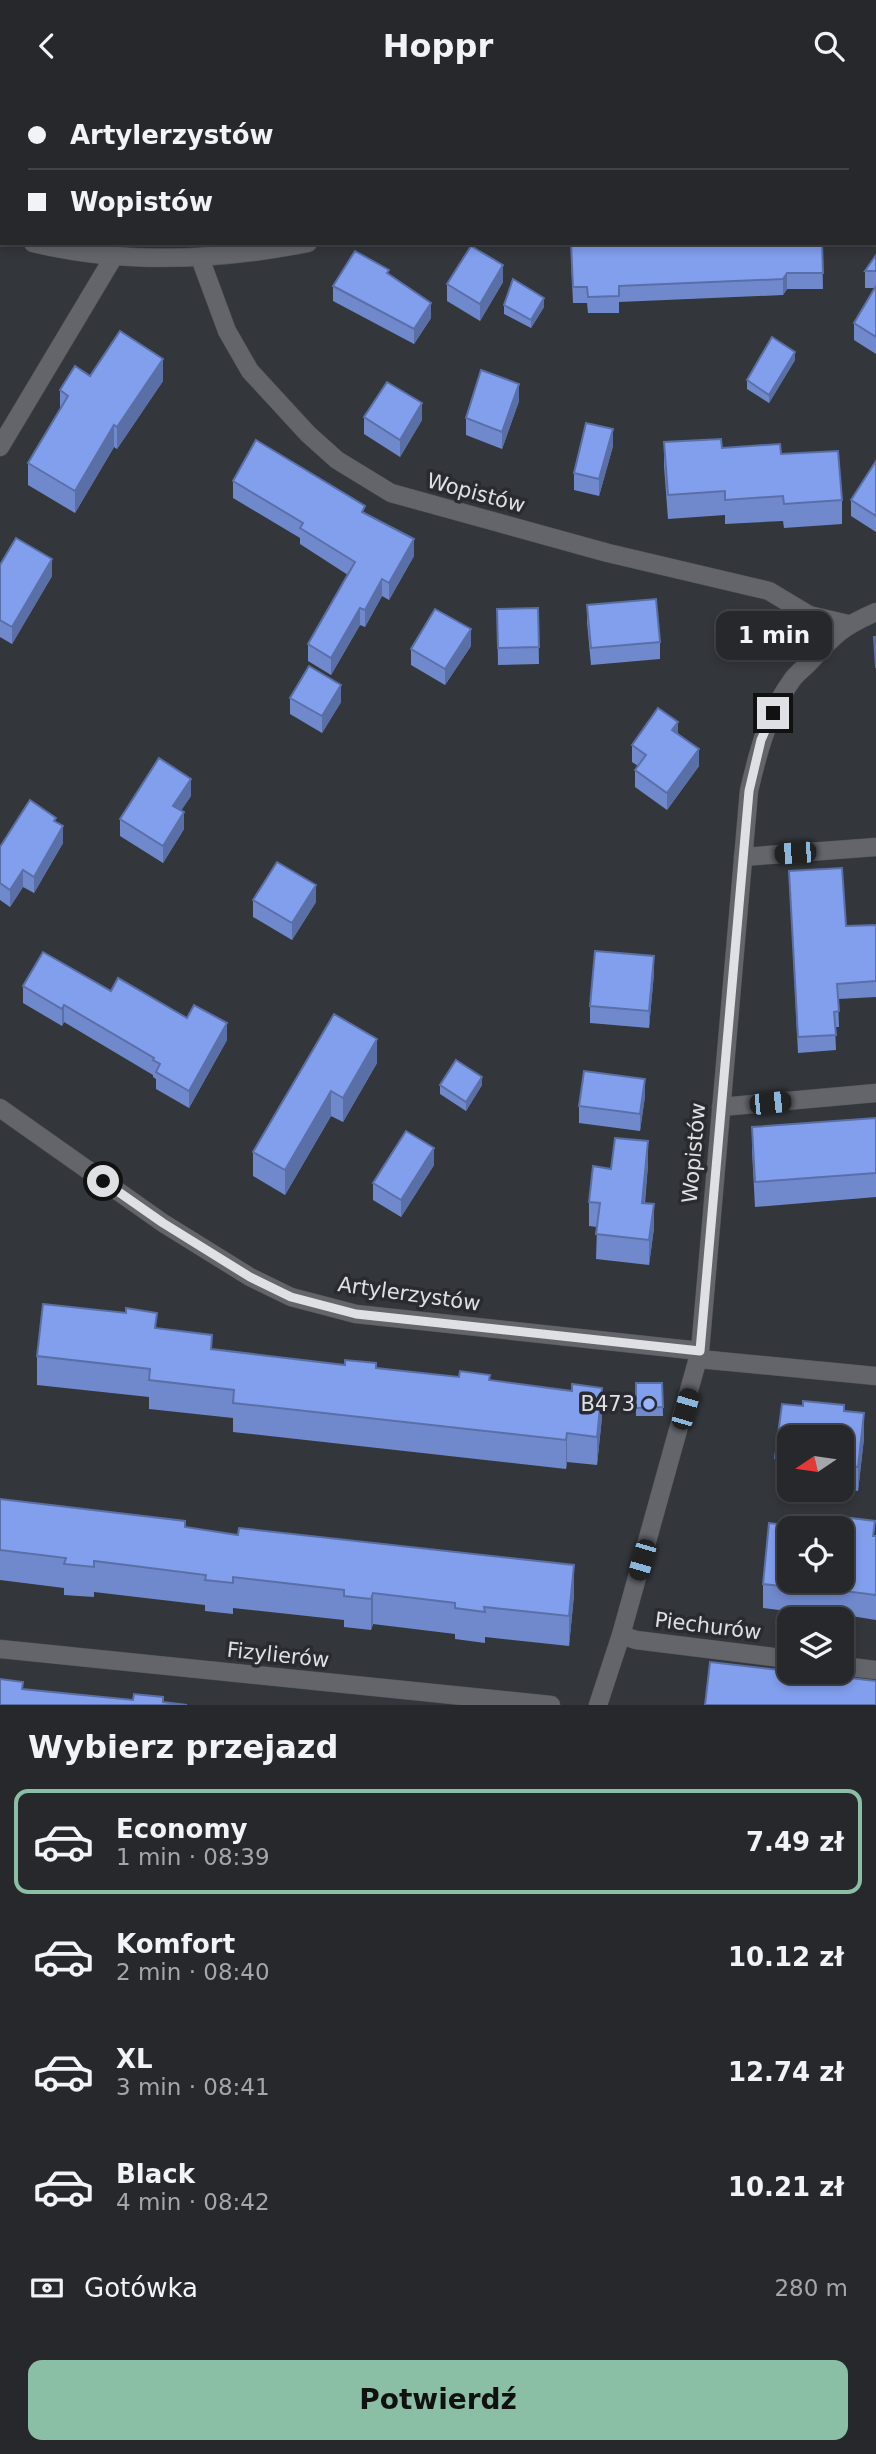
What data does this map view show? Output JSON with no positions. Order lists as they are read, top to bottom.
{
  "streets": {
    "street": [
      "Wopistów",
      "Artylerzystów",
      "Piechurów",
      "Fizylierów"
    ]
  },
  "crossings": [
    ["Wopistów", "Artylerzystów"],
    ["Wopistów", "Piechurów"]
  ],
  "places": ["B473"],
  "north": "left",
  "page": {
    "header": "Hoppr",
    "banner": ["Artylerzystów", "Wopistów"],
    "bubble": "1 min",
    "heading": "Wybierz przejazd",
    "list": [
      {
        "name": "Economy",
        "note": "1 min · 08:39",
        "value": "7.49 zł"
      },
      {
        "name": "Komfort",
        "note": "2 min · 08:40",
        "value": "10.12 zł"
      },
      {
        "name": "XL",
        "note": "3 min · 08:41",
        "value": "12.74 zł"
      },
      {
        "name": "Black",
        "note": "4 min · 08:42",
        "value": "10.21 zł"
      }
    ],
    "pay": ["Gotówka", "280 m"],
    "buttons": "Potwierdź"
  }
}
